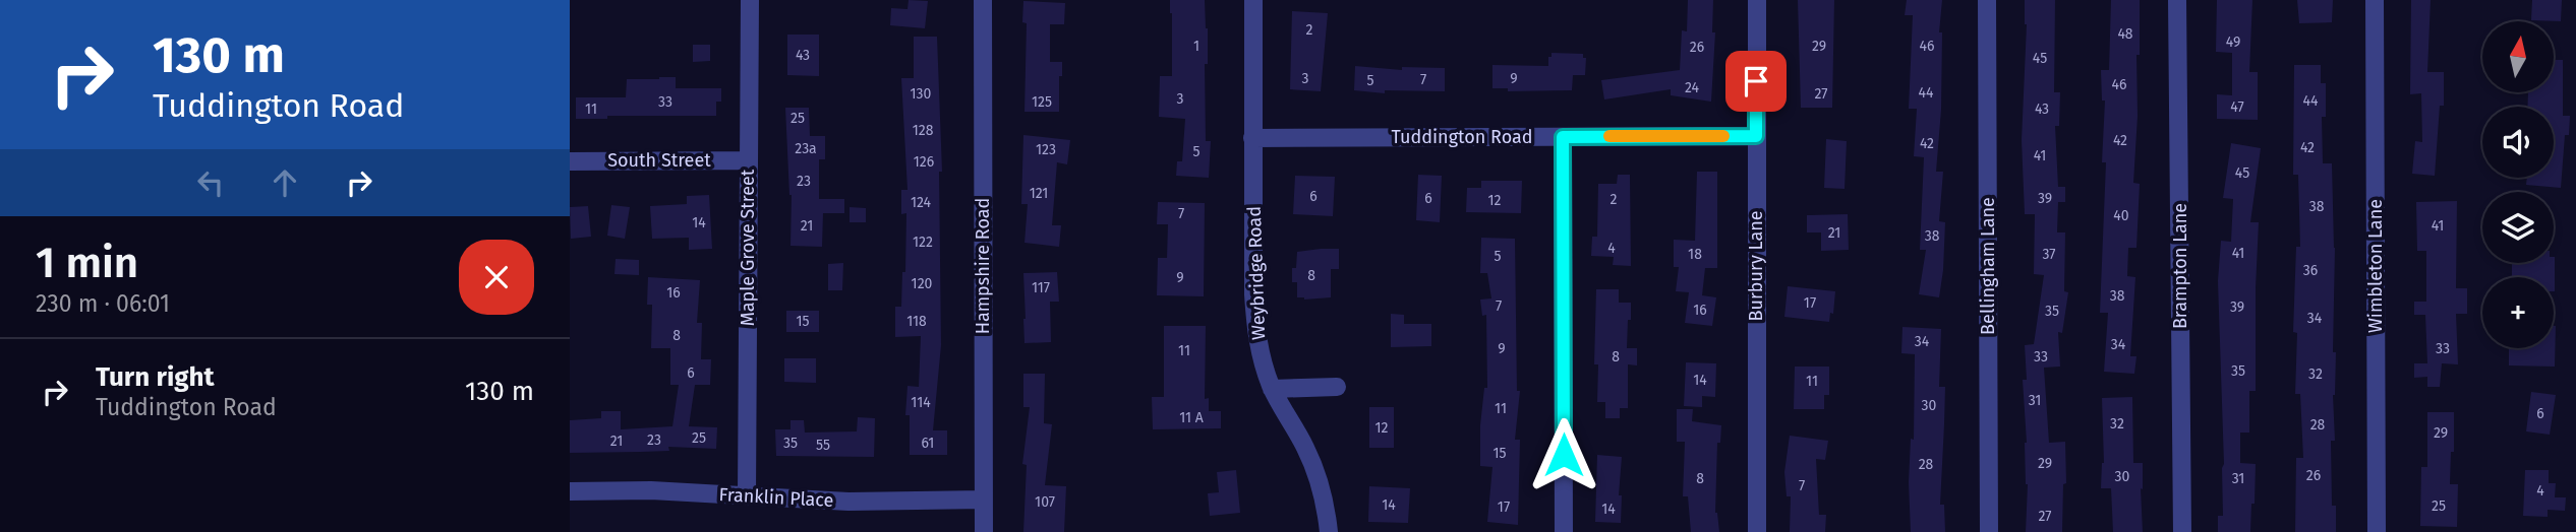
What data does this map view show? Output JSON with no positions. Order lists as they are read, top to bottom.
{
  "streets": {
    "street": [
      "Tuddington Road",
      "South Street",
      "Maple Grove Street",
      "Hampshire Road",
      "Burbury Lane",
      "Bellingham Lane",
      "Brampton Lane",
      "Wimbleton Lane",
      "Weybridge Road",
      "Franklin Place"
    ]
  },
  "crossings": [
    ["Tuddington Road", "Burbury Lane"],
    ["Tuddington Road", "Weybridge Road"],
    ["South Street", "Maple Grove Street"],
    ["Maple Grove Street", "Franklin Place"],
    ["Hampshire Road", "Franklin Place"]
  ],
  "house_numbers": [
    "2",
    "48",
    "49",
    "1",
    "29",
    "46",
    "26",
    "43",
    "45",
    "3",
    "9",
    "7",
    "5",
    "46",
    "24",
    "44",
    "130",
    "27",
    "3",
    "44",
    "33",
    "125",
    "47",
    "11",
    "43",
    "25",
    "128",
    "42",
    "42",
    "42",
    "23a",
    "123",
    "5",
    "41",
    "126",
    "45",
    "23",
    "121",
    "6",
    "6",
    "39",
    "2",
    "12",
    "124",
    "38",
    "7",
    "40",
    "14",
    "21",
    "41",
    "21",
    "38",
    "122",
    "4",
    "41",
    "18",
    "37",
    "5",
    "36",
    "8",
    "9",
    "120",
    "117",
    "16",
    "38",
    "17",
    "7",
    "39",
    "16",
    "35",
    "34",
    "15",
    "118",
    "8",
    "34",
    "34",
    "9",
    "33",
    "11",
    "8",
    "33",
    "35",
    "6",
    "32",
    "14",
    "11",
    "31",
    "114",
    "30",
    "11",
    "6",
    "11 A",
    "32",
    "28",
    "12",
    "29",
    "25",
    "23",
    "21",
    "35",
    "61",
    "55",
    "15",
    "29",
    "28",
    "26",
    "30",
    "8",
    "31",
    "7",
    "4",
    "107",
    "14",
    "25",
    "17",
    "14",
    "27"
  ],
  "north": "top",
  "page": {
    "turn": ["130 m", "Tuddington Road"],
    "map_buttons": "+",
    "heading": ["1 min", "230 m · 06:01"],
    "list": [
      {
        "name": "Turn right",
        "note": "Tuddington Road",
        "value": "130 m"
      }
    ]
  }
}
